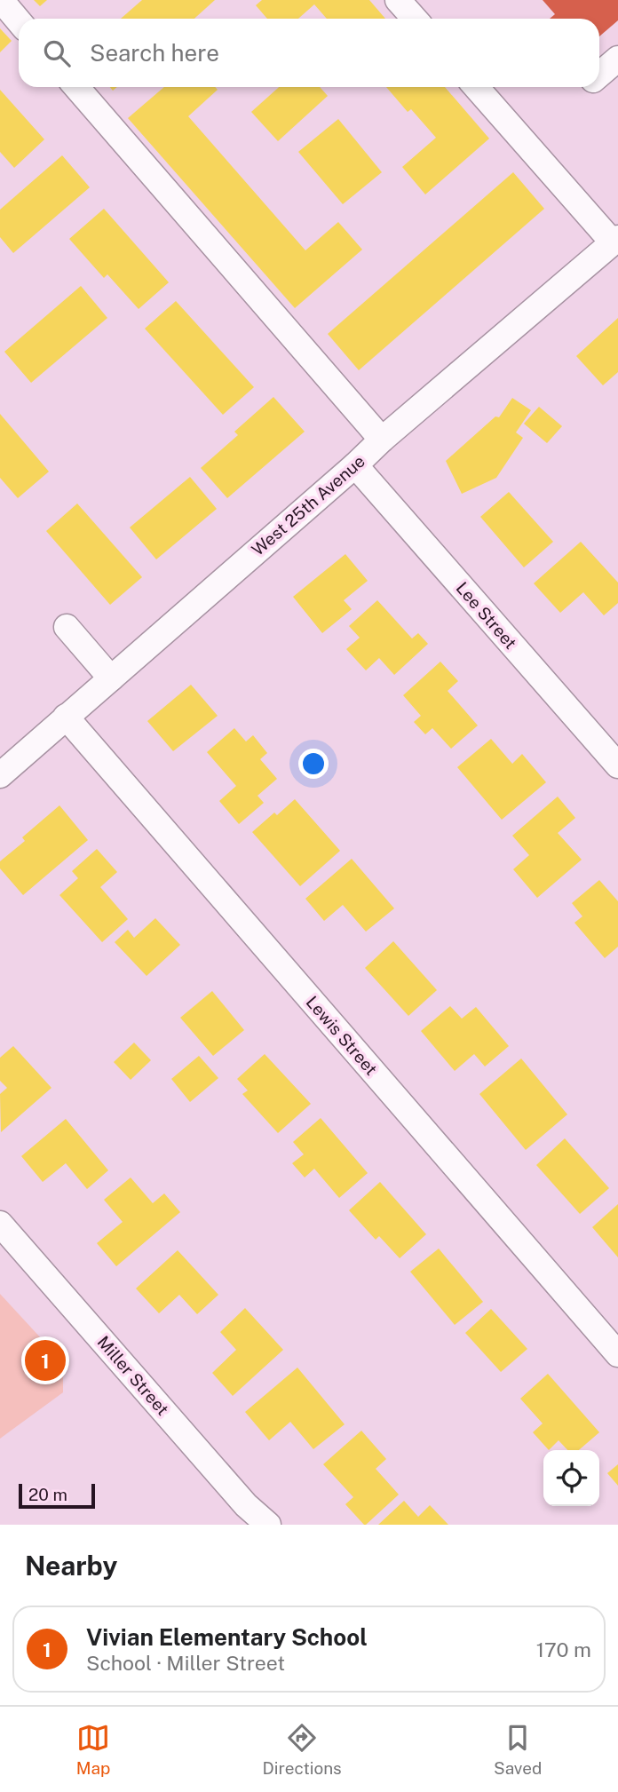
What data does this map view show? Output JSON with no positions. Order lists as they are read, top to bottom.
{
  "streets": {
    "street": [
      "West 25th Avenue",
      "Lee Street",
      "Lewis Street",
      "Miller Street"
    ]
  },
  "crossings": [
    ["West 25th Avenue", "Lee Street"],
    ["West 25th Avenue", "Lewis Street"]
  ],
  "scale_bar": "20 m",
  "page": {
    "search": "Search here",
    "pins": "1",
    "scale": "20 m",
    "heading": "Nearby",
    "list": [
      {
        "mark": "1",
        "name": "Vivian Elementary School",
        "note": "School · Miller Street",
        "value": "170 m"
      }
    ],
    "nav": ["Map", "Directions", "Saved"]
  }
}
